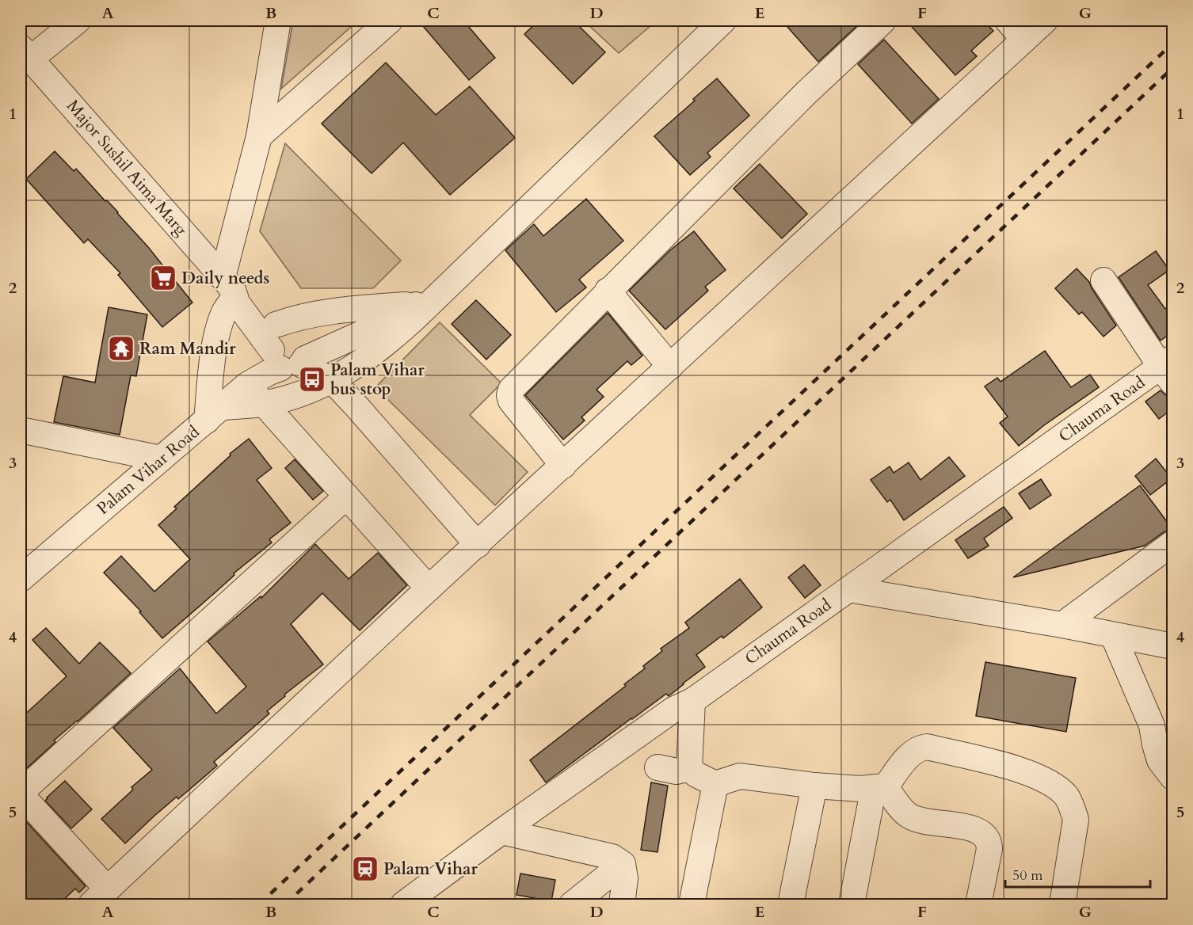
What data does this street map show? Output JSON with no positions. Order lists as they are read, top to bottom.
{
  "streets": {
    "street": ["Major Sushil Aima Marg", "Chauma Road", "Palam Vihar Road"]
  },
  "places": {
    "supermarket": ["Daily needs"],
    "temple": ["Ram Mandir"],
    "bus stop": ["Palam Vihar bus stop"],
    "station": ["Palam Vihar"]
  },
  "scale_bar": "50 m",
  "grid": {
    "columns": [
      "A",
      "B",
      "C",
      "D",
      "E",
      "F",
      "G"
    ],
    "rows": [
      "1",
      "2",
      "3",
      "4",
      "5"
    ]
  }
}
